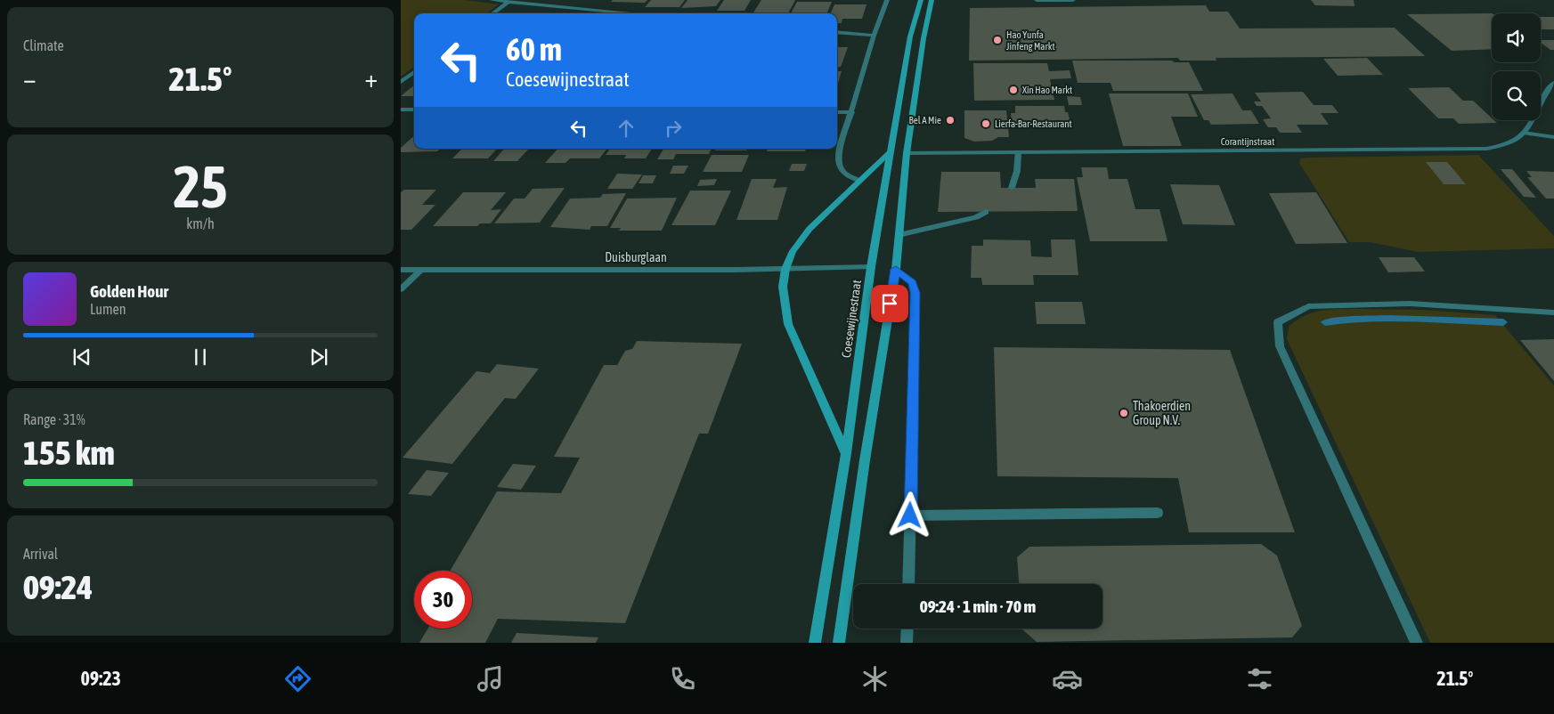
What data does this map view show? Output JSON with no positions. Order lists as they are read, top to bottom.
{
  "streets": {
    "main road": ["Coesewijnestraat"],
    "street": ["Corantijnstraat", "Duisburglaan"]
  },
  "crossings": [
    ["Duisburglaan", "Coesewijnestraat"]
  ],
  "places": [
    "Hao Yunfa Jinfeng Markt",
    "Xin Hao Markt",
    "Bel A Mie",
    "Lierfa-Bar-Restaurant",
    "Thakoerdien Group N.V."
  ],
  "page": {
    "tile": [
      "Climate",
      ["25", "km/h"],
      ["Range · 31%", "155 km"],
      ["Arrival", "09:24"]
    ],
    "turn": ["60 m", "Coesewijnestraat"],
    "heat": ["−", "21.5°", "+"],
    "song": ["Golden Hour", "Lumen"],
    "limit": "30",
    "trip": "09:24 · 1 min · 70 m",
    "tabs": ["09:23", "21.5°"]
  }
}
